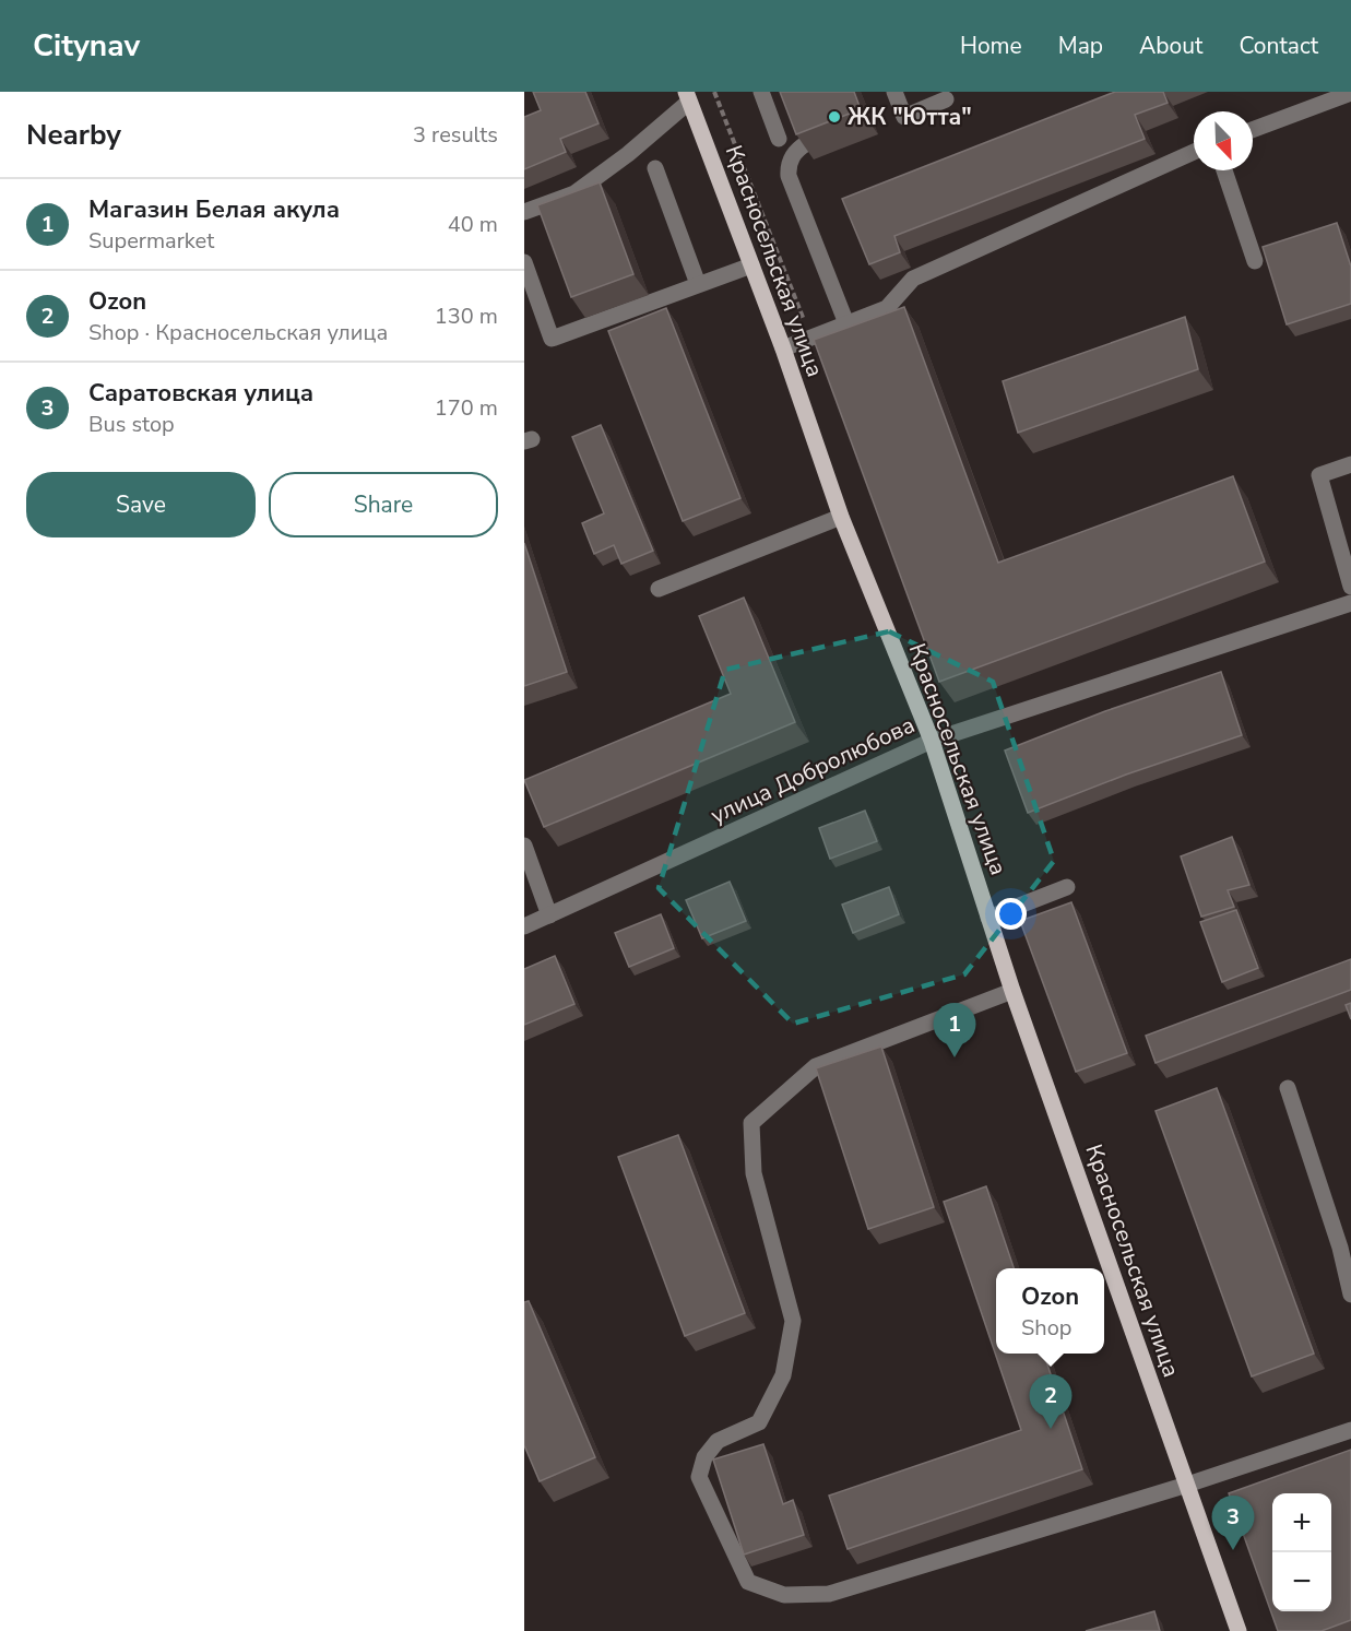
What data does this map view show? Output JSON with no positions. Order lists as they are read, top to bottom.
{
  "streets": {
    "main road": ["Красносельская улица"],
    "street": ["улица Добролюбова"]
  },
  "crossings": [
    ["Красносельская улица", "улица Добролюбова"]
  ],
  "places": ["ЖК \"Ютта\""],
  "north": "bottom right",
  "page": {
    "header": "Citynav",
    "nav": [
      "Home",
      "Map",
      "About",
      "Contact"
    ],
    "heading": ["Nearby", "3 results"],
    "list": [
      {
        "mark": "1",
        "name": "Магазин Белая акула",
        "note": "Supermarket",
        "value": "40 m"
      },
      {
        "mark": "2",
        "name": "Ozon",
        "note": "Shop · Красносельская улица",
        "value": "130 m"
      },
      {
        "mark": "3",
        "name": "Саратовская улица",
        "note": "Bus stop",
        "value": "170 m"
      }
    ],
    "buttons": ["Save", "Share"],
    "pins": ["1", "2", "3"],
    "popup": ["Ozon", "Shop"],
    "map_buttons": ["+", "−"]
  }
}
